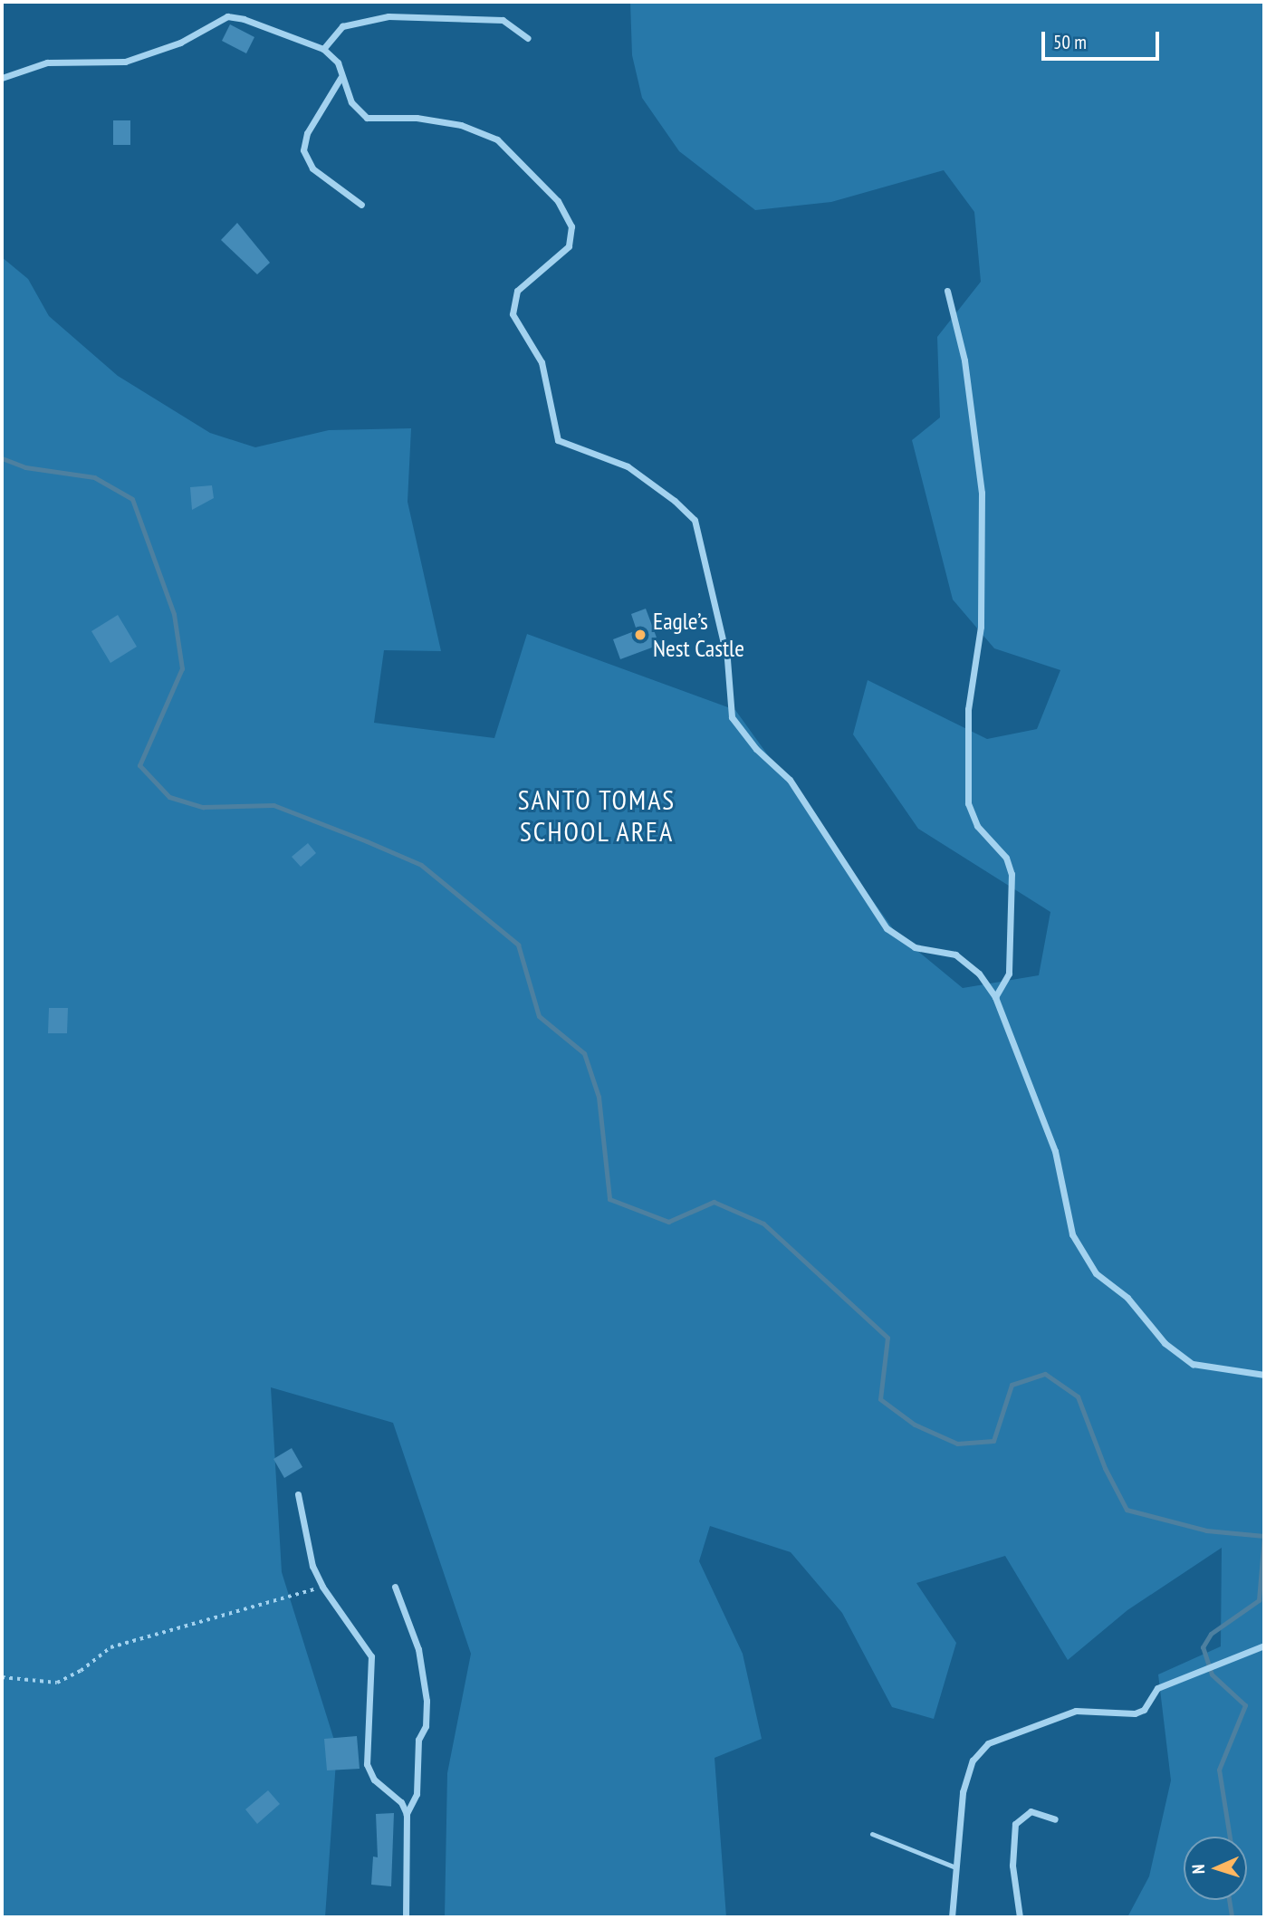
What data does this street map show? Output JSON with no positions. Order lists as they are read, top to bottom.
{
  "districts": ["SANTO TOMAS SCHOOL AREA"],
  "places": ["Eagle’s Nest Castle"],
  "scale_bar": "50 m",
  "north": "left"
}
